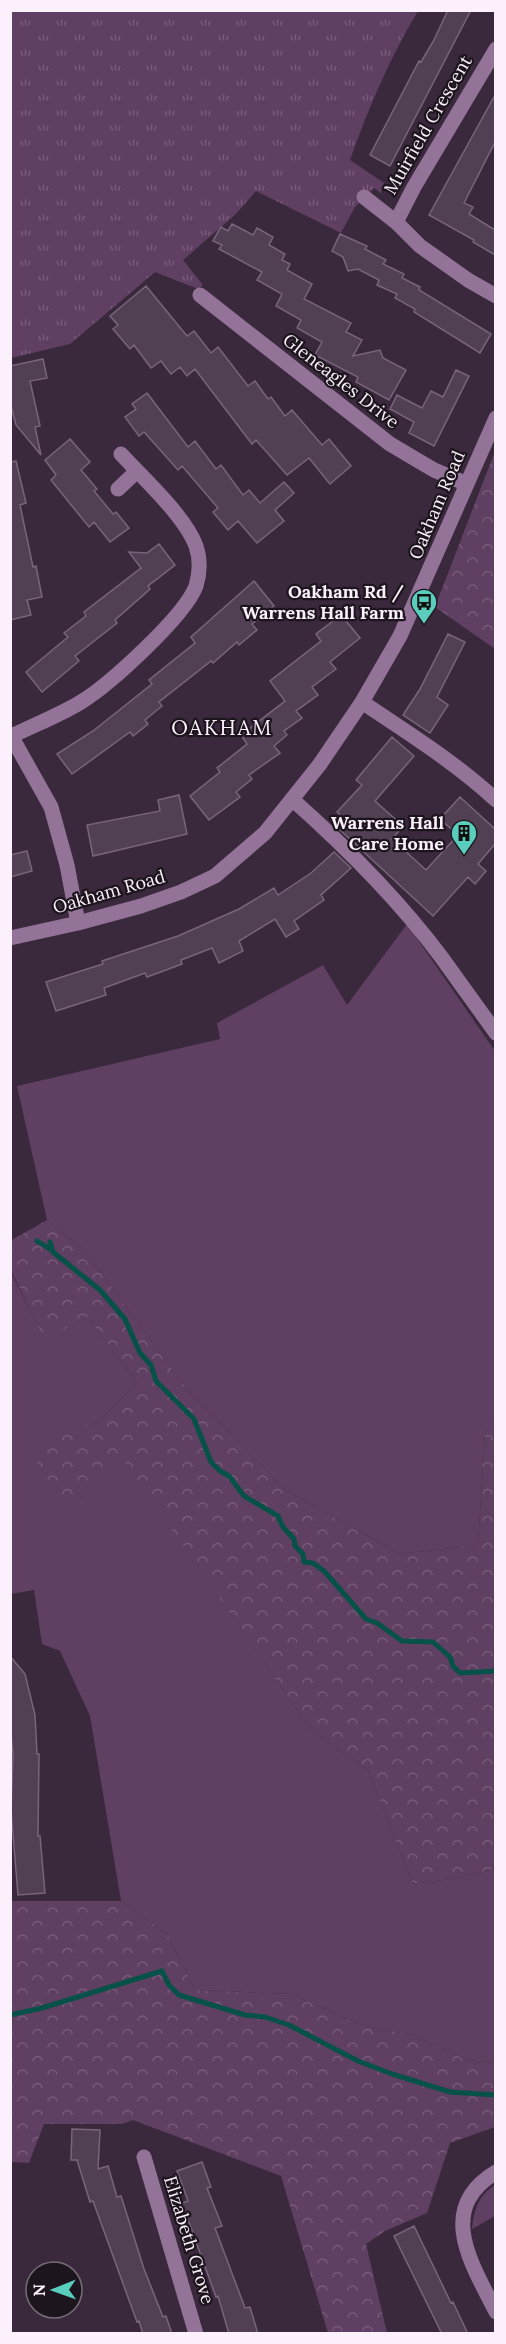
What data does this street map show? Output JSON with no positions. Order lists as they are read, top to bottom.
{
  "streets": {
    "street": [
      "Muirfield Crescent",
      "Gleneagles Drive",
      "Oakham Road",
      "Elizabeth Grove"
    ]
  },
  "crossings": [
    ["Gleneagles Drive", "Oakham Road"]
  ],
  "districts": ["OAKHAM"],
  "places": {
    "bus stop": ["Oakham Rd / Warrens Hall Farm"],
    "building": ["Warrens Hall Care Home"]
  },
  "north": "left"
}
